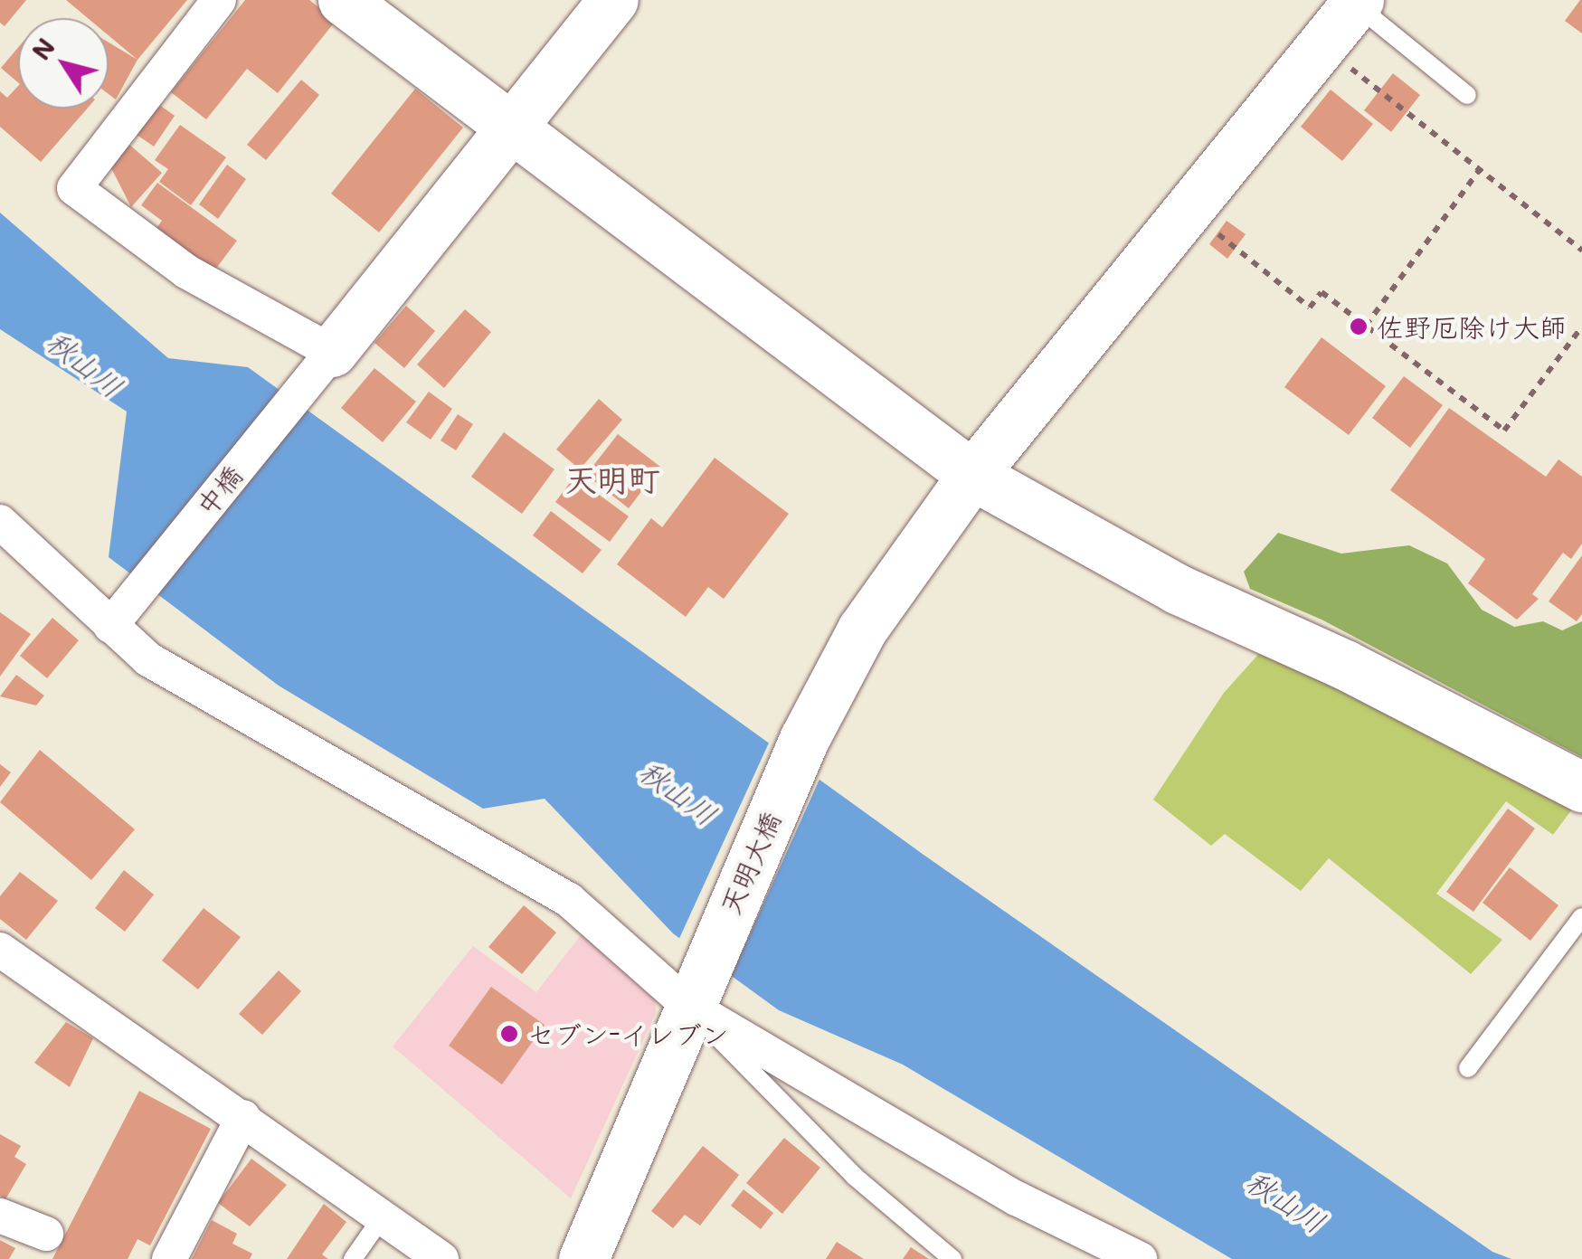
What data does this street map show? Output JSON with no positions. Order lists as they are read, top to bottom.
{
  "streets": {
    "street": ["中橋", "天明大橋"]
  },
  "districts": ["天明町"],
  "water": ["秋山川"],
  "places": ["佐野厄除け大師", "セブン-イレブン"],
  "north": "top left"
}
